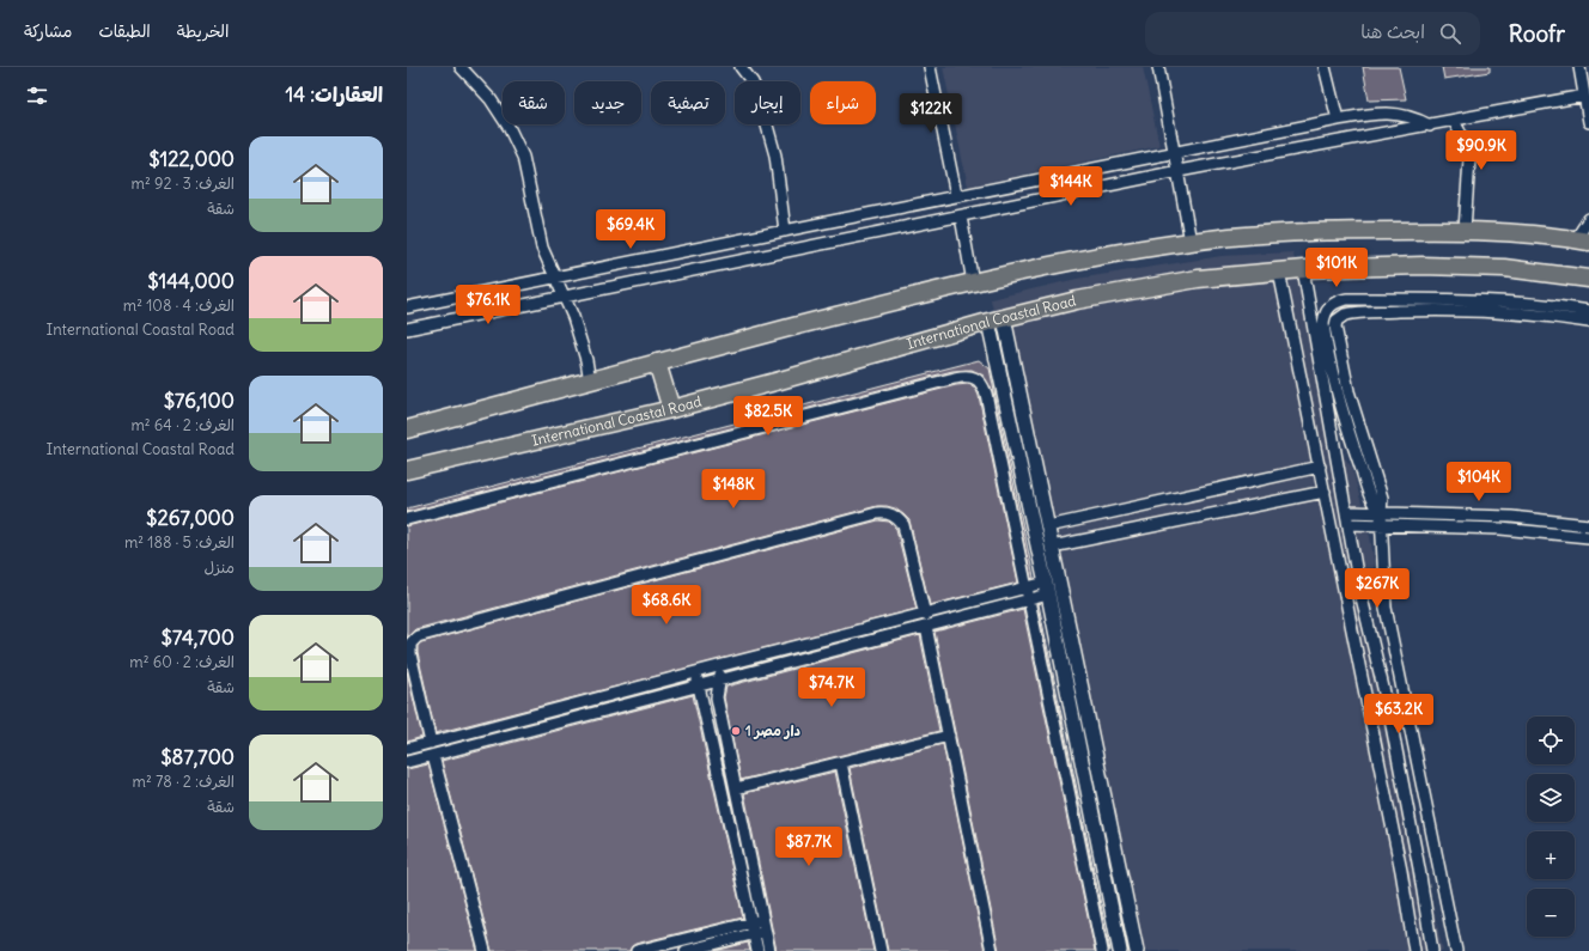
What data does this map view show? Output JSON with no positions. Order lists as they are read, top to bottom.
{
  "streets": {
    "highway": ["International Coastal Road"]
  },
  "places": ["دار مصر 1"],
  "page": {
    "header": "Roofr",
    "search": "ابحث هنا",
    "nav": ["الخريطة", "الطبقات", "مشاركة"],
    "heading": "العقارات: 14",
    "chip": [
      "شراء",
      "إيجار",
      "تصفية",
      "جديد",
      "شقة"
    ],
    "price": [
      "$122K",
      "$90.9K",
      "$144K",
      "$69.4K",
      "$101K",
      "$76.1K",
      "$82.5K",
      "$104K",
      "$148K",
      "$267K",
      "$68.6K",
      "$74.7K",
      "$63.2K",
      "$87.7K"
    ],
    "list": [
      {
        "name": "$122,000",
        "note": "الغرف: 3 · 92 m² · شقة"
      },
      {
        "name": "$144,000",
        "note": "الغرف: 4 · 108 m² · International Coastal Road"
      },
      {
        "name": "$76,100",
        "note": "الغرف: 2 · 64 m² · International Coastal Road"
      },
      {
        "name": "$267,000",
        "note": "الغرف: 5 · 188 m² · منزل"
      },
      {
        "name": "$74,700",
        "note": "الغرف: 2 · 60 m² · شقة"
      },
      {
        "name": "$87,700",
        "note": "الغرف: 2 · 78 m² · شقة"
      }
    ],
    "map_buttons": ["+", "−"]
  }
}
